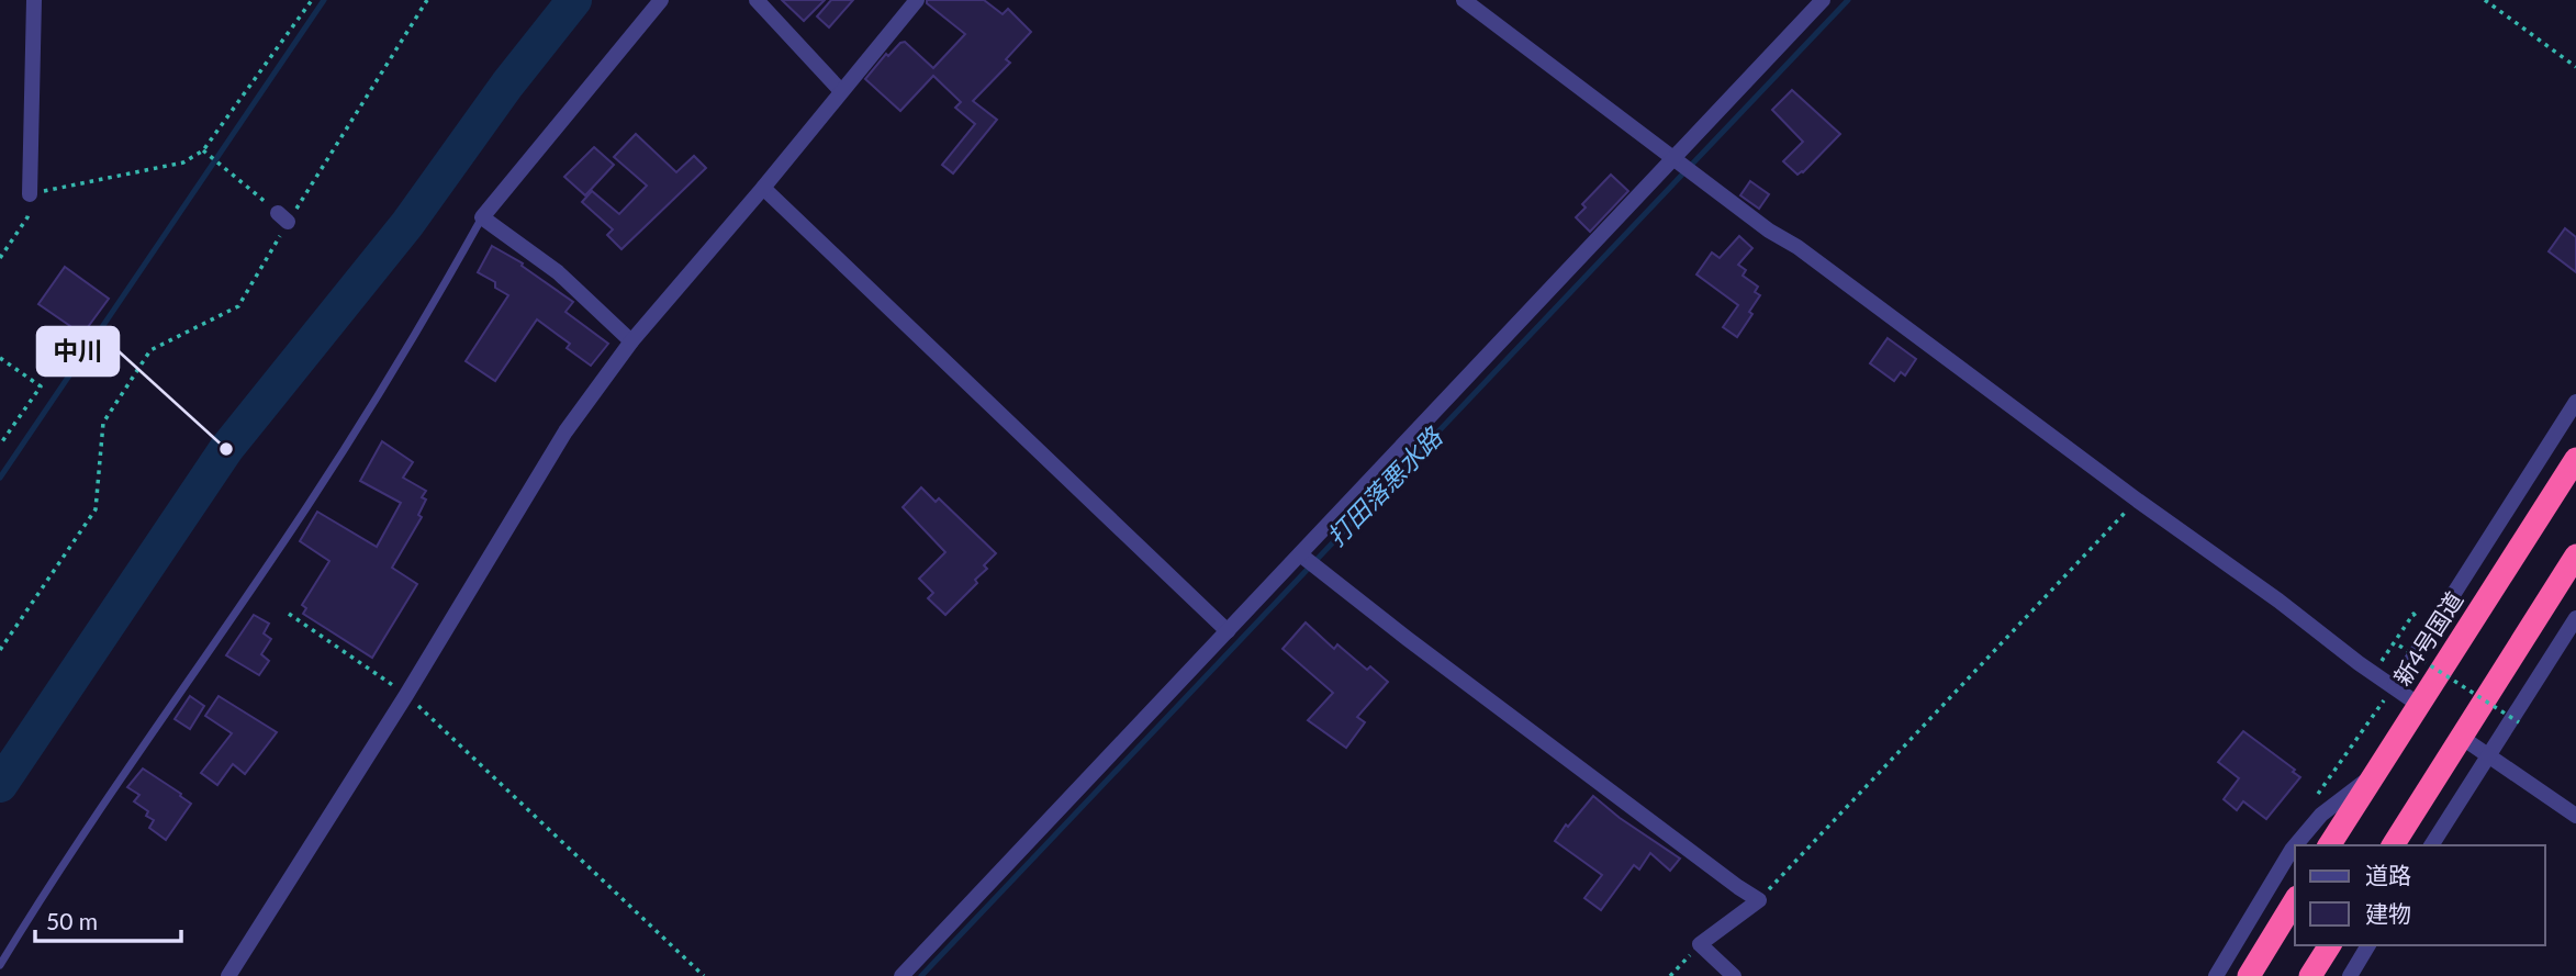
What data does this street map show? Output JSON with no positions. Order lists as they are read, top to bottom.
{
  "streets": {
    "highway": ["新4号国道"]
  },
  "water": ["打田落悪水路"],
  "places": ["中川"],
  "legend": ["道路", "建物"],
  "scale_bar": "50 m"
}
